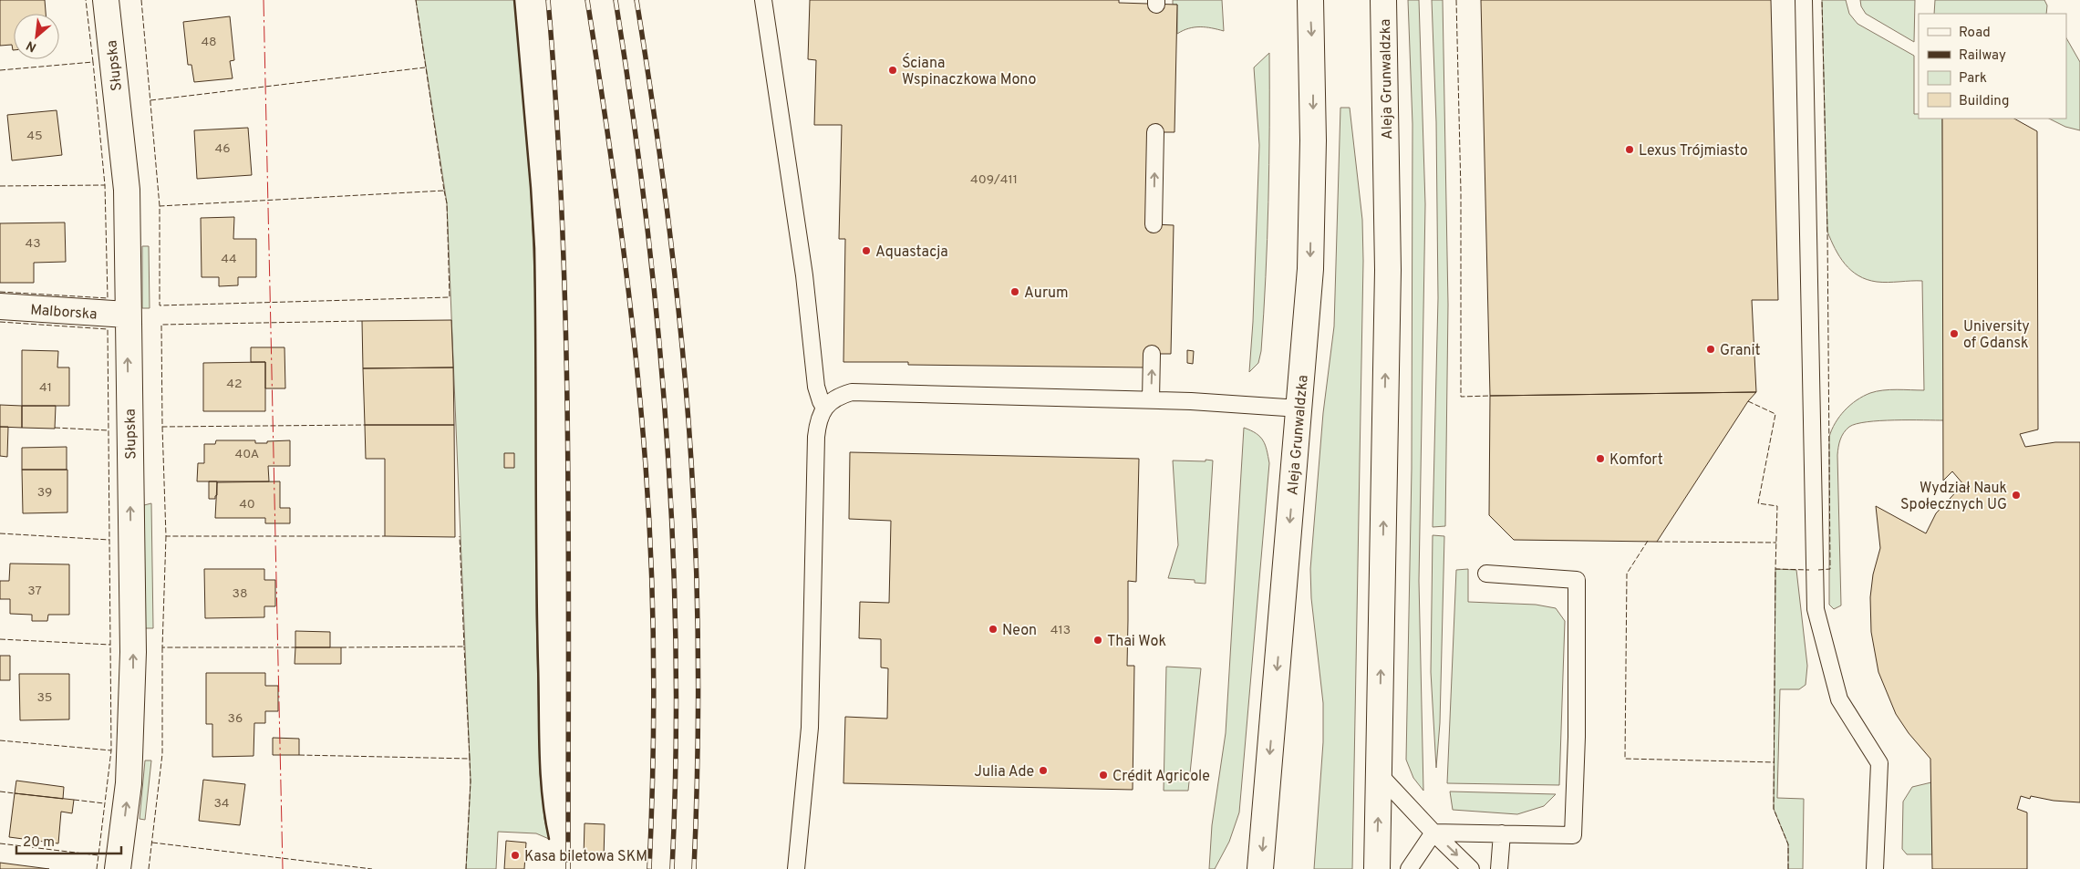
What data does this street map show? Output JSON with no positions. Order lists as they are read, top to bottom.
{
  "streets": {
    "main road": ["Słupska", "Aleja Grunwaldzka", "Malborska"]
  },
  "crossings": [
    ["Słupska", "Malborska"]
  ],
  "one_way": ["Słupska"],
  "places": [
    "Ściana Wspinaczkowa Mono",
    "Lexus Trójmiasto",
    "Aquastacja",
    "Aurum",
    "University of Gdansk",
    "Granit",
    "Komfort",
    "Wydział Nauk Społecznych UG",
    "Neon",
    "Thai Wok",
    "Julia Ade",
    "Crédit Agricole",
    "Kasa biletowa SKM"
  ],
  "house_numbers": [
    "48",
    "45",
    "46",
    "409/411",
    "43",
    "44",
    "42",
    "41",
    "40A",
    "39",
    "40",
    "37",
    "38",
    "413",
    "35",
    "36",
    "34"
  ],
  "legend": [
    "Road",
    "Railway",
    "Park",
    "Building"
  ],
  "scale_bar": "20 m",
  "north": "bottom left"
}
